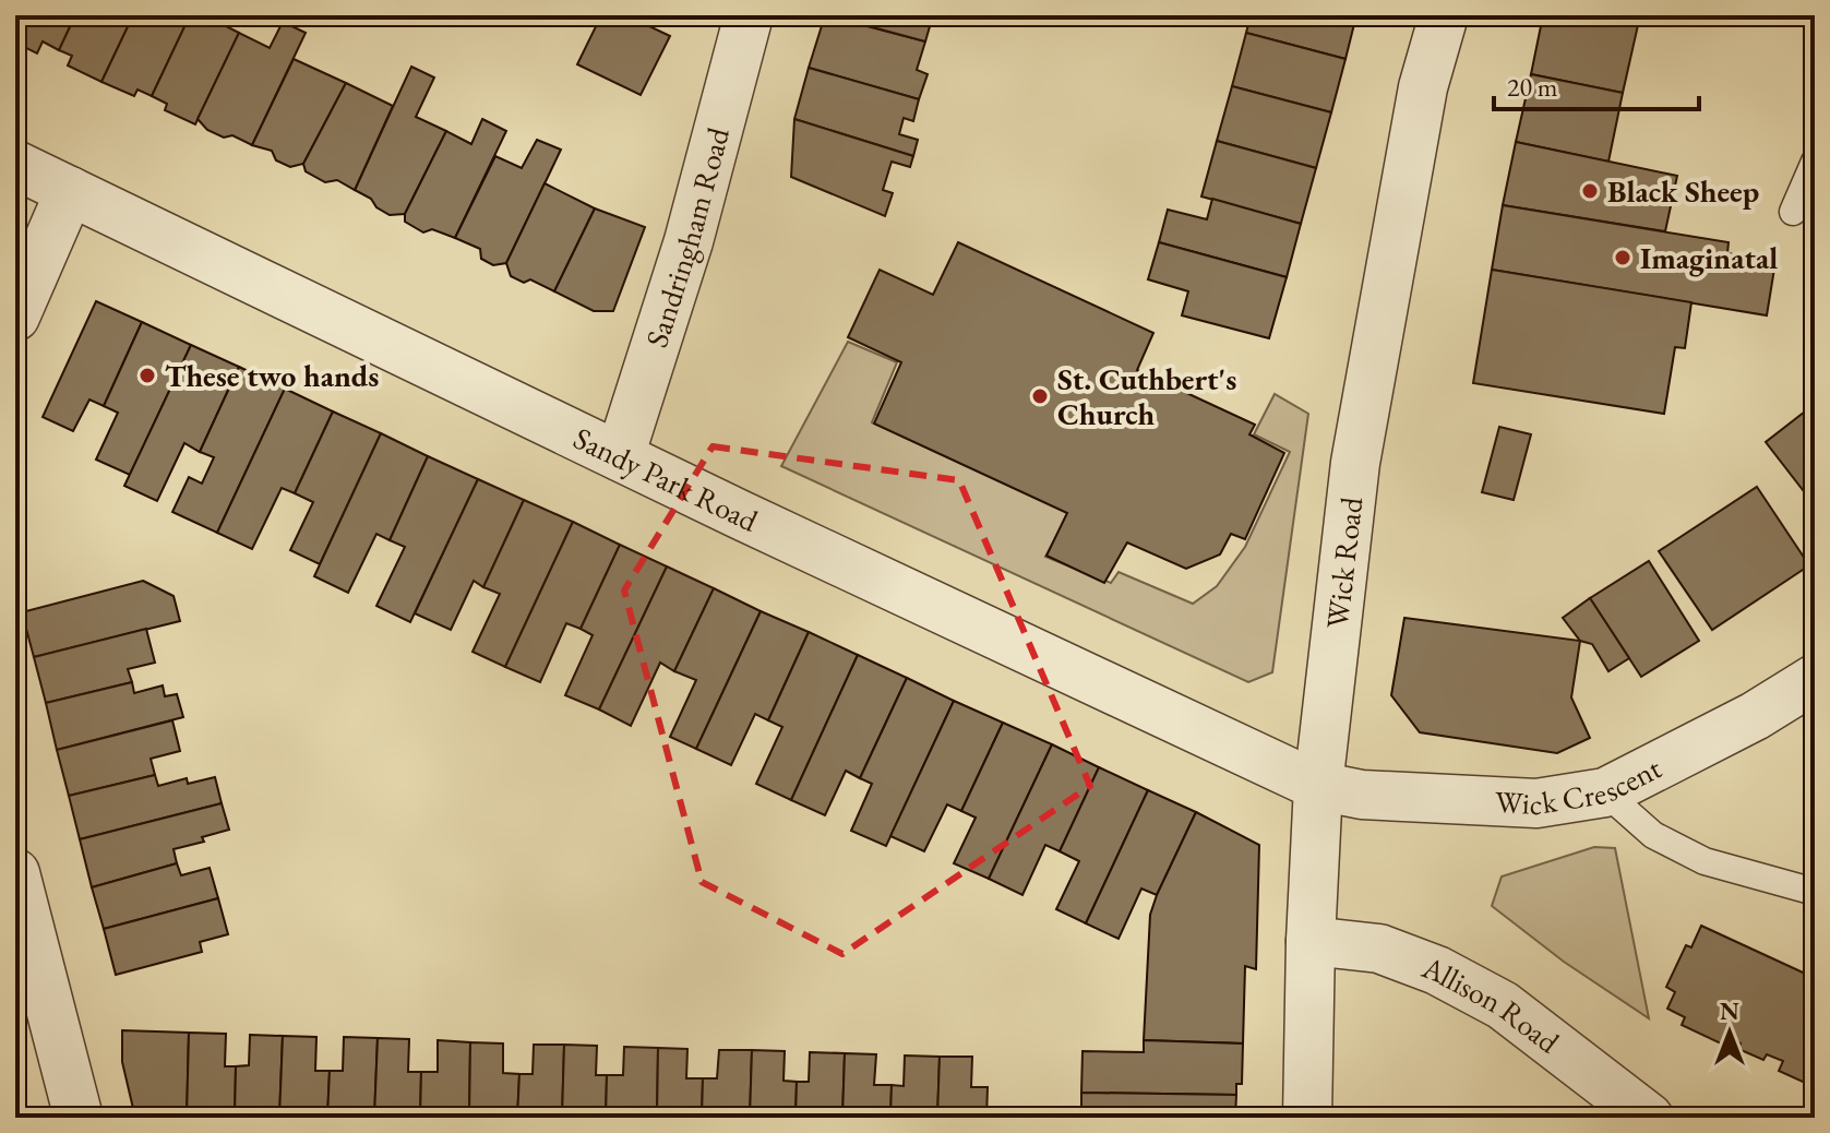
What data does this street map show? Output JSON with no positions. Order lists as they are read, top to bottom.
{
  "streets": {
    "street": [
      "Sandringham Road",
      "Sandy Park Road",
      "Wick Road",
      "Wick Crescent",
      "Allison Road"
    ]
  },
  "crossings": [
    ["Sandringham Road", "Sandy Park Road"],
    ["Sandy Park Road", "Wick Road"],
    ["Sandy Park Road", "Wick Crescent"],
    ["Wick Road", "Wick Crescent"],
    ["Wick Road", "Allison Road"]
  ],
  "places": [
    "Black Sheep",
    "Imaginatal",
    "These two hands",
    "St. Cuthbert's Church"
  ],
  "scale_bar": "20 m",
  "north": "top"
}
